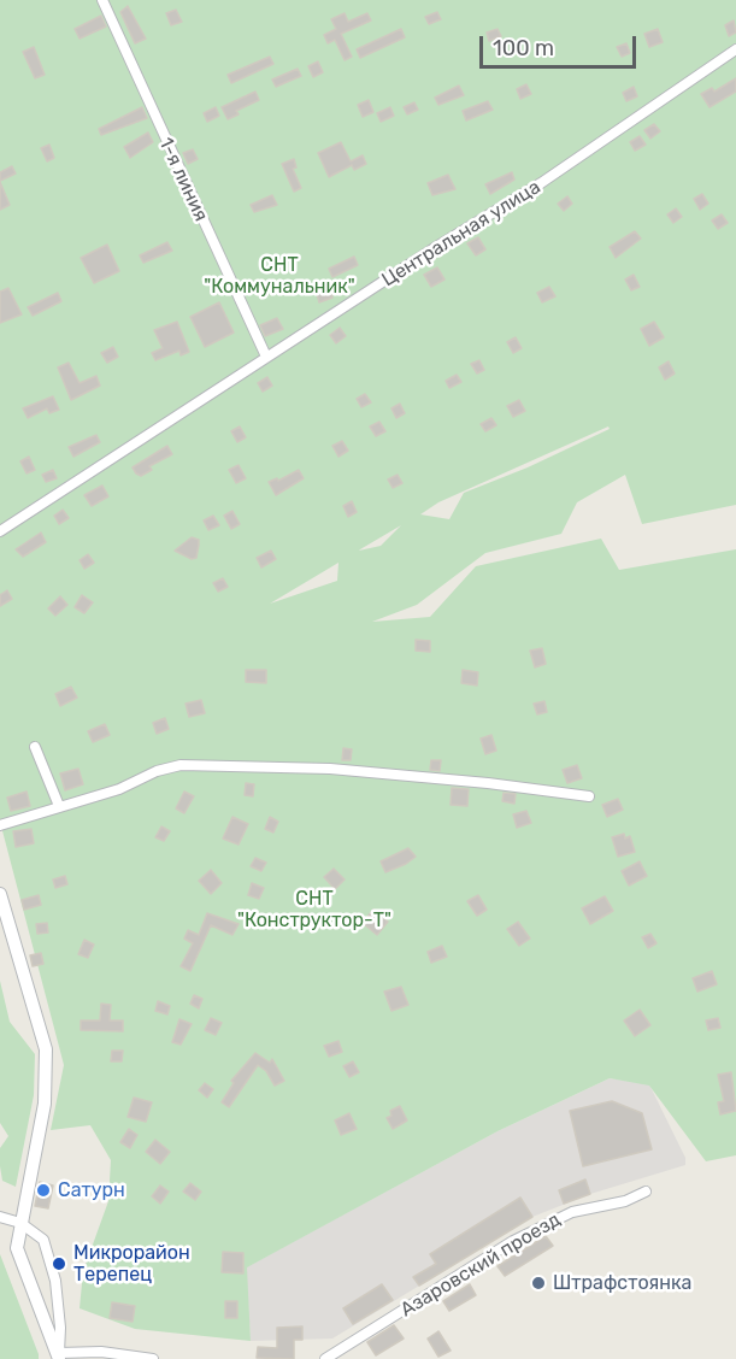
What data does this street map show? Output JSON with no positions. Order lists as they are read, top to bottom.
{
  "streets": {
    "street": ["1-я линия", "Центральная улица", "Азаровский проезд"]
  },
  "crossings": [
    ["1-я линия", "Центральная улица"]
  ],
  "parks": ["СНТ \"Коммунальник\"", "СНТ \"Конструктор-Т\""],
  "places": ["Сатурн", "Микрорайон Терепец", "Штрафстоянка"],
  "scale_bar": "100 m"
}
